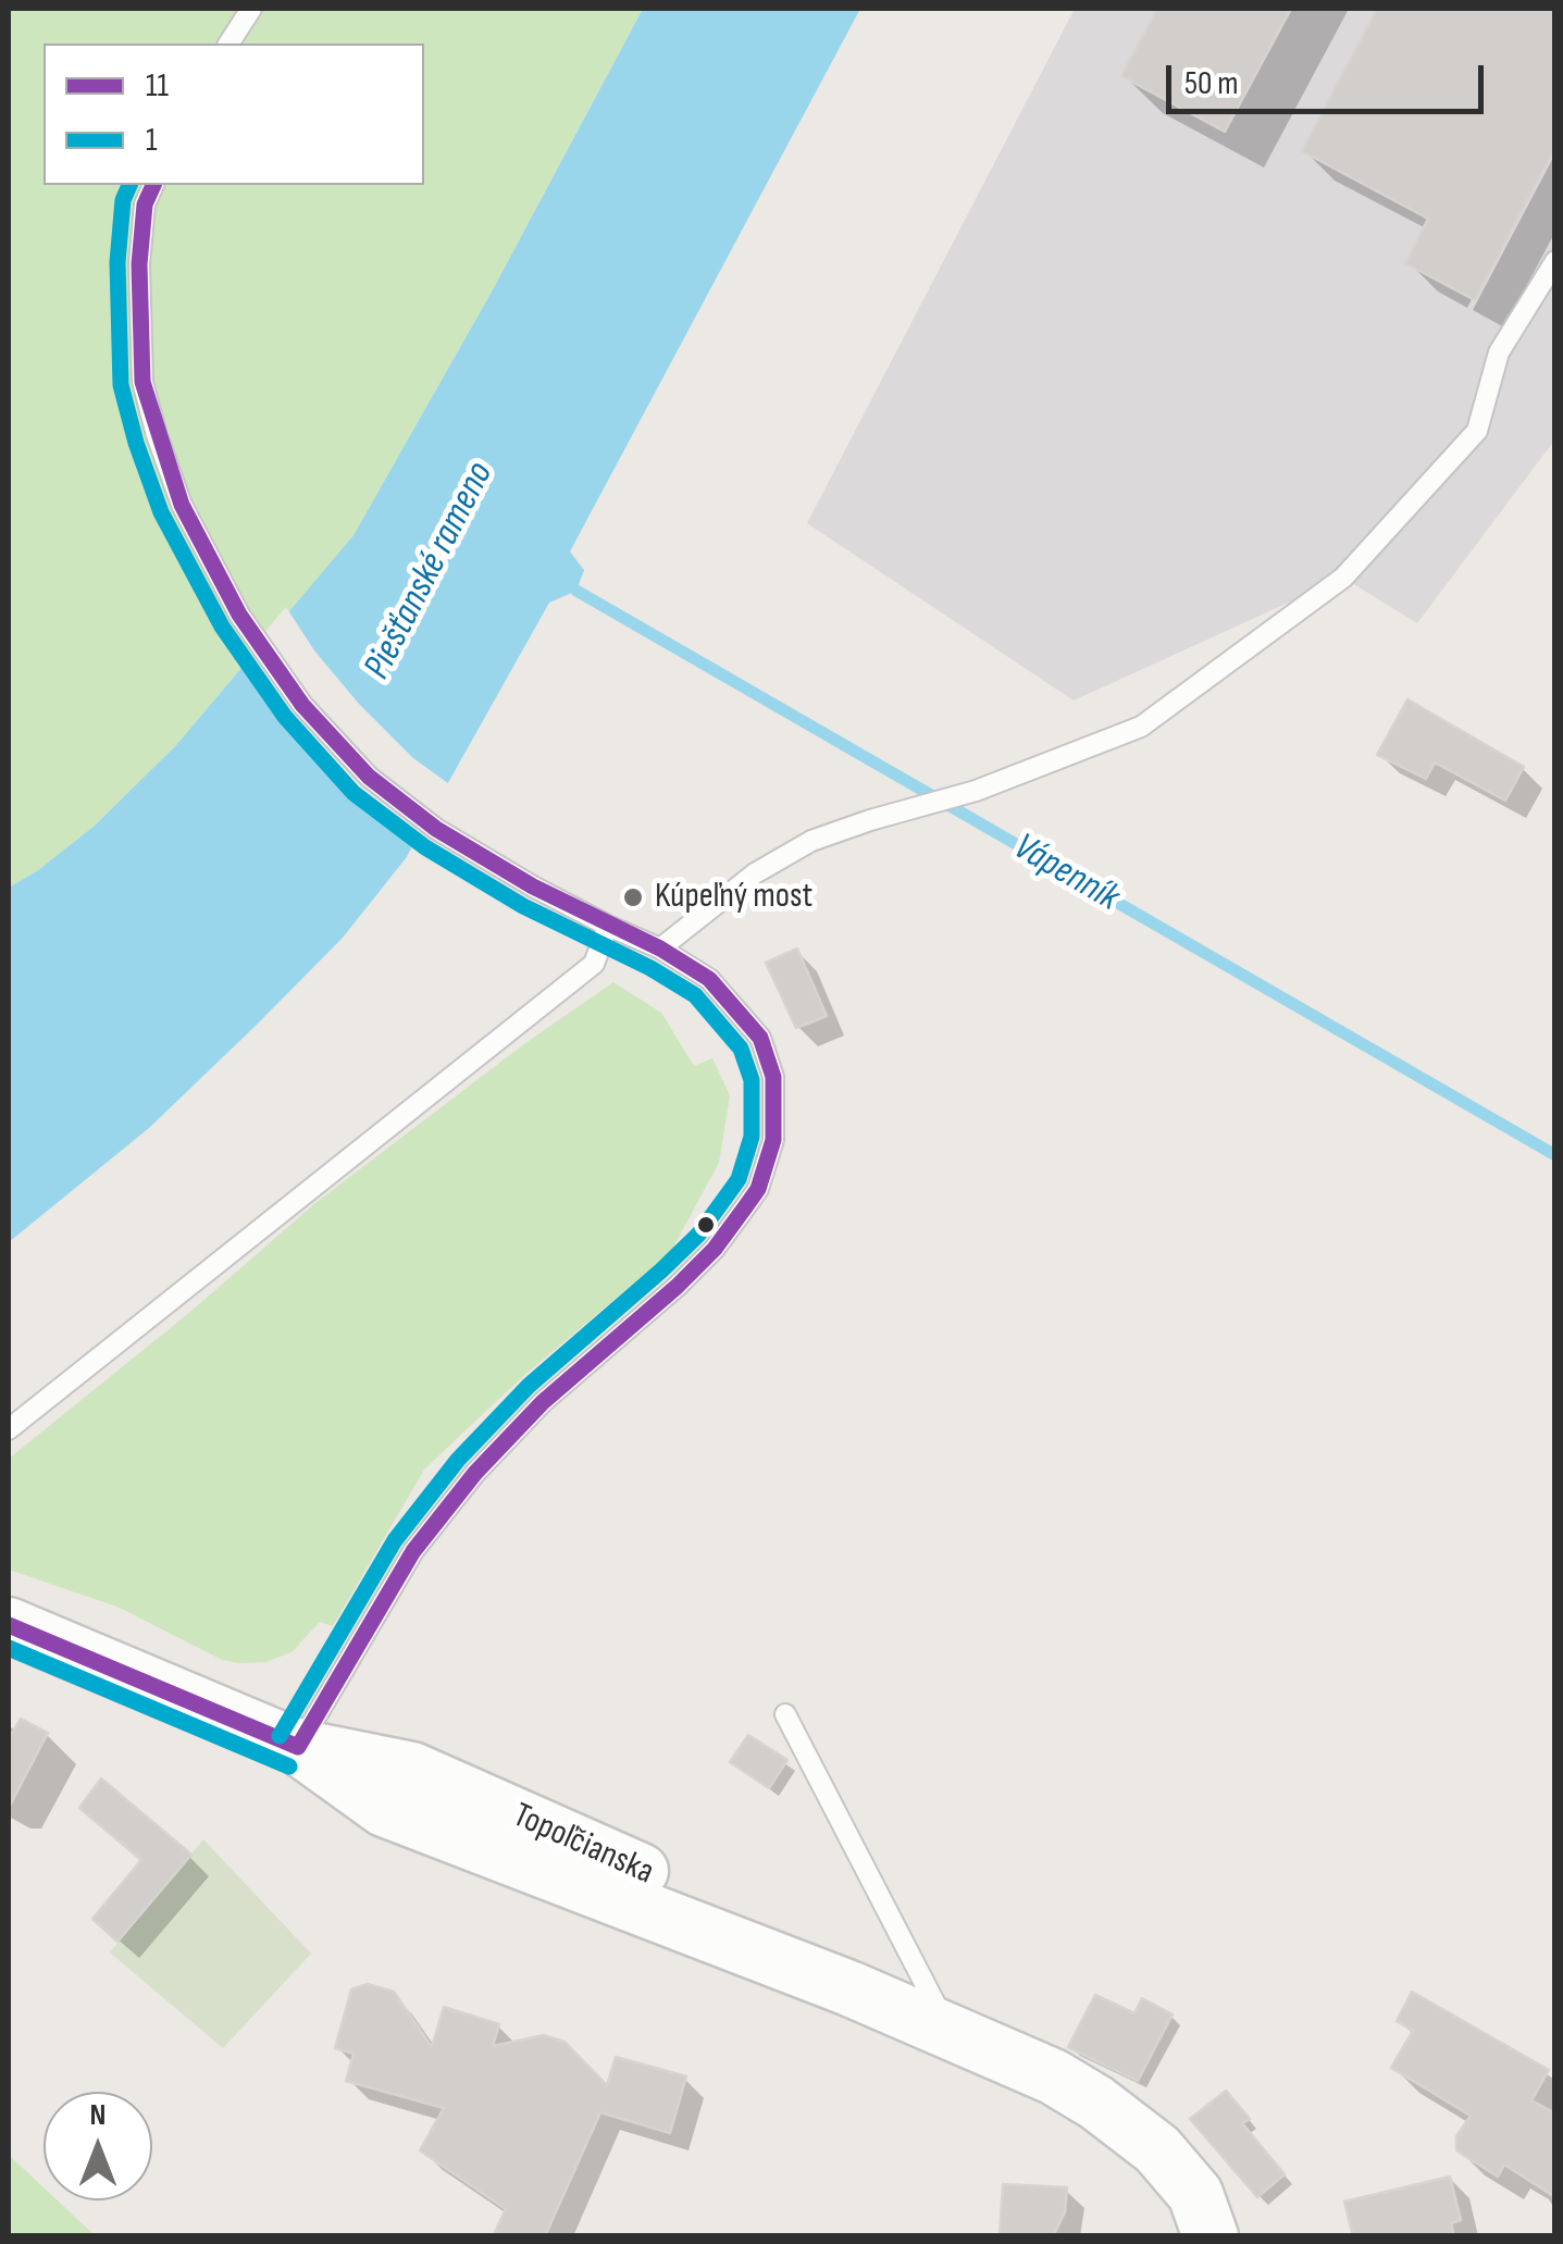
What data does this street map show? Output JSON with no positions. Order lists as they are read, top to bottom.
{
  "streets": {
    "main road": ["Topoľčianska"]
  },
  "water": ["Piešťanské rameno", "Vápenník"],
  "places": ["Kúpeľný most"],
  "lines": ["transit line 11", "transit line 1"],
  "legend": ["11", "1"],
  "scale_bar": "50 m",
  "north": "top"
}
